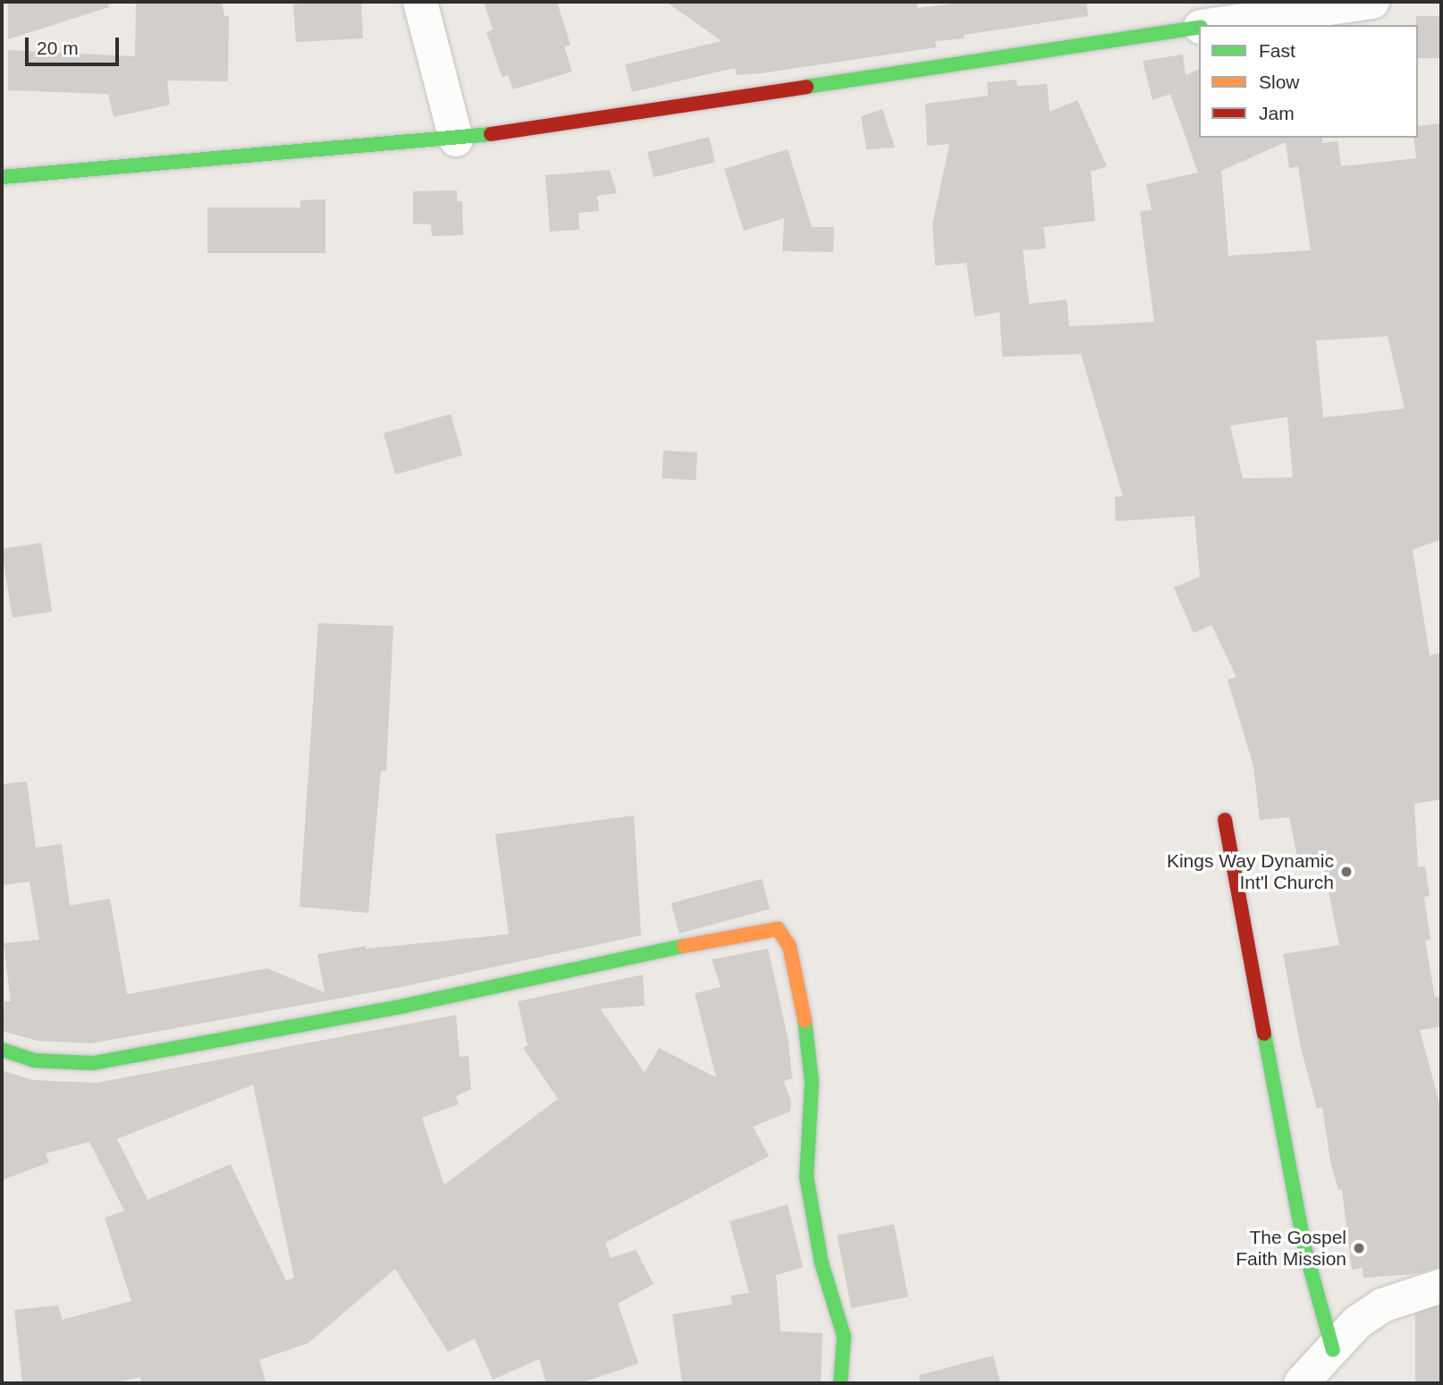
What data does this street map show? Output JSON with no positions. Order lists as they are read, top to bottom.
{
  "places": ["Kings Way Dynamic Int'l Church", "The Gospel Faith Mission"],
  "legend": ["Fast", "Slow", "Jam"],
  "scale_bar": "20 m"
}
